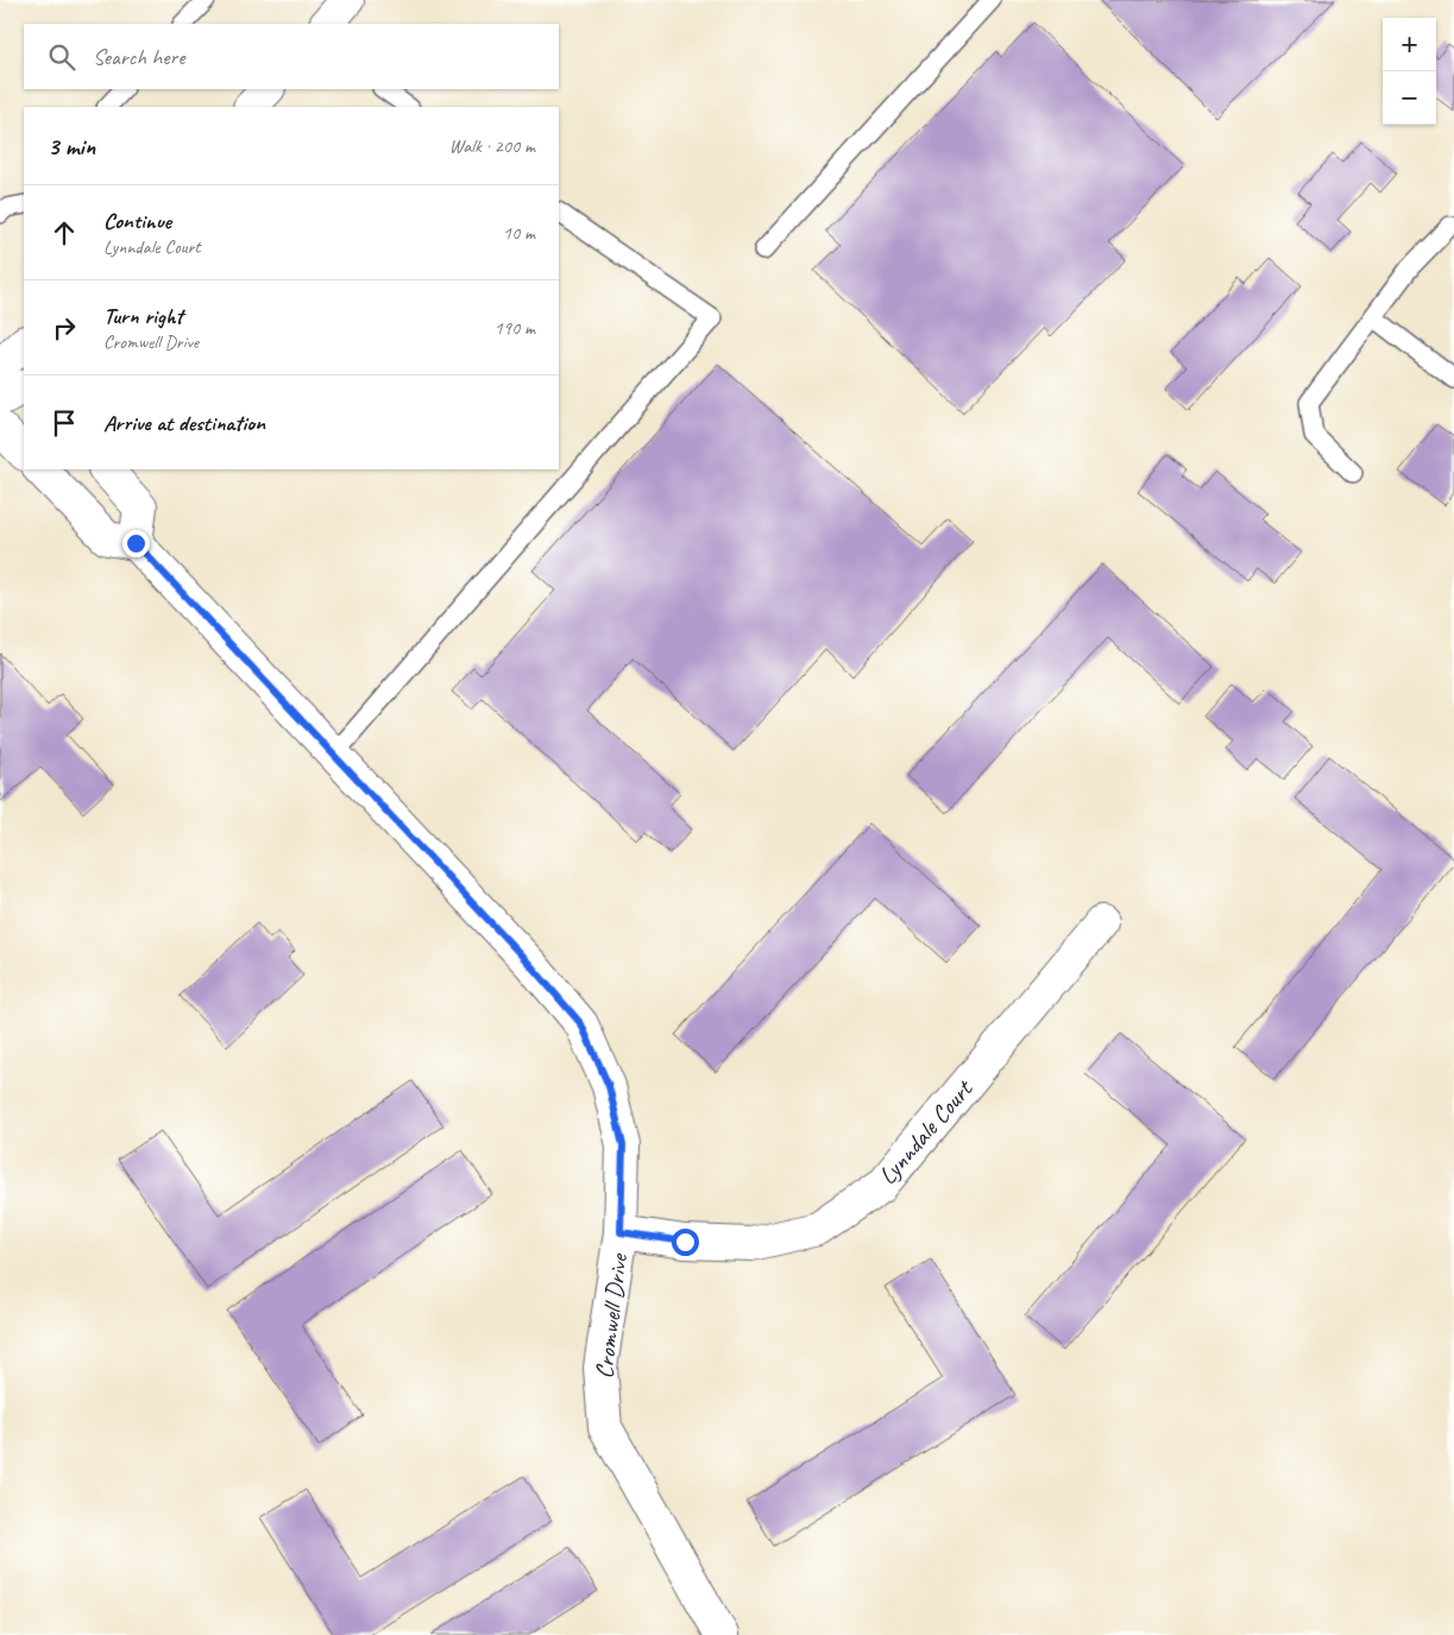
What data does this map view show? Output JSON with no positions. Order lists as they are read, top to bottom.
{
  "streets": {
    "street": ["Lynndale Court", "Cromwell Drive"]
  },
  "crossings": [
    ["Lynndale Court", "Cromwell Drive"]
  ],
  "page": {
    "map_buttons": ["+", "−"],
    "search": "Search here",
    "heading": ["3 min", "Walk · 200 m"],
    "list": [
      ["Continue", "Lynndale Court", "10 m"],
      ["Turn right", "Cromwell Drive", "190 m"],
      "Arrive at destination"
    ]
  }
}
